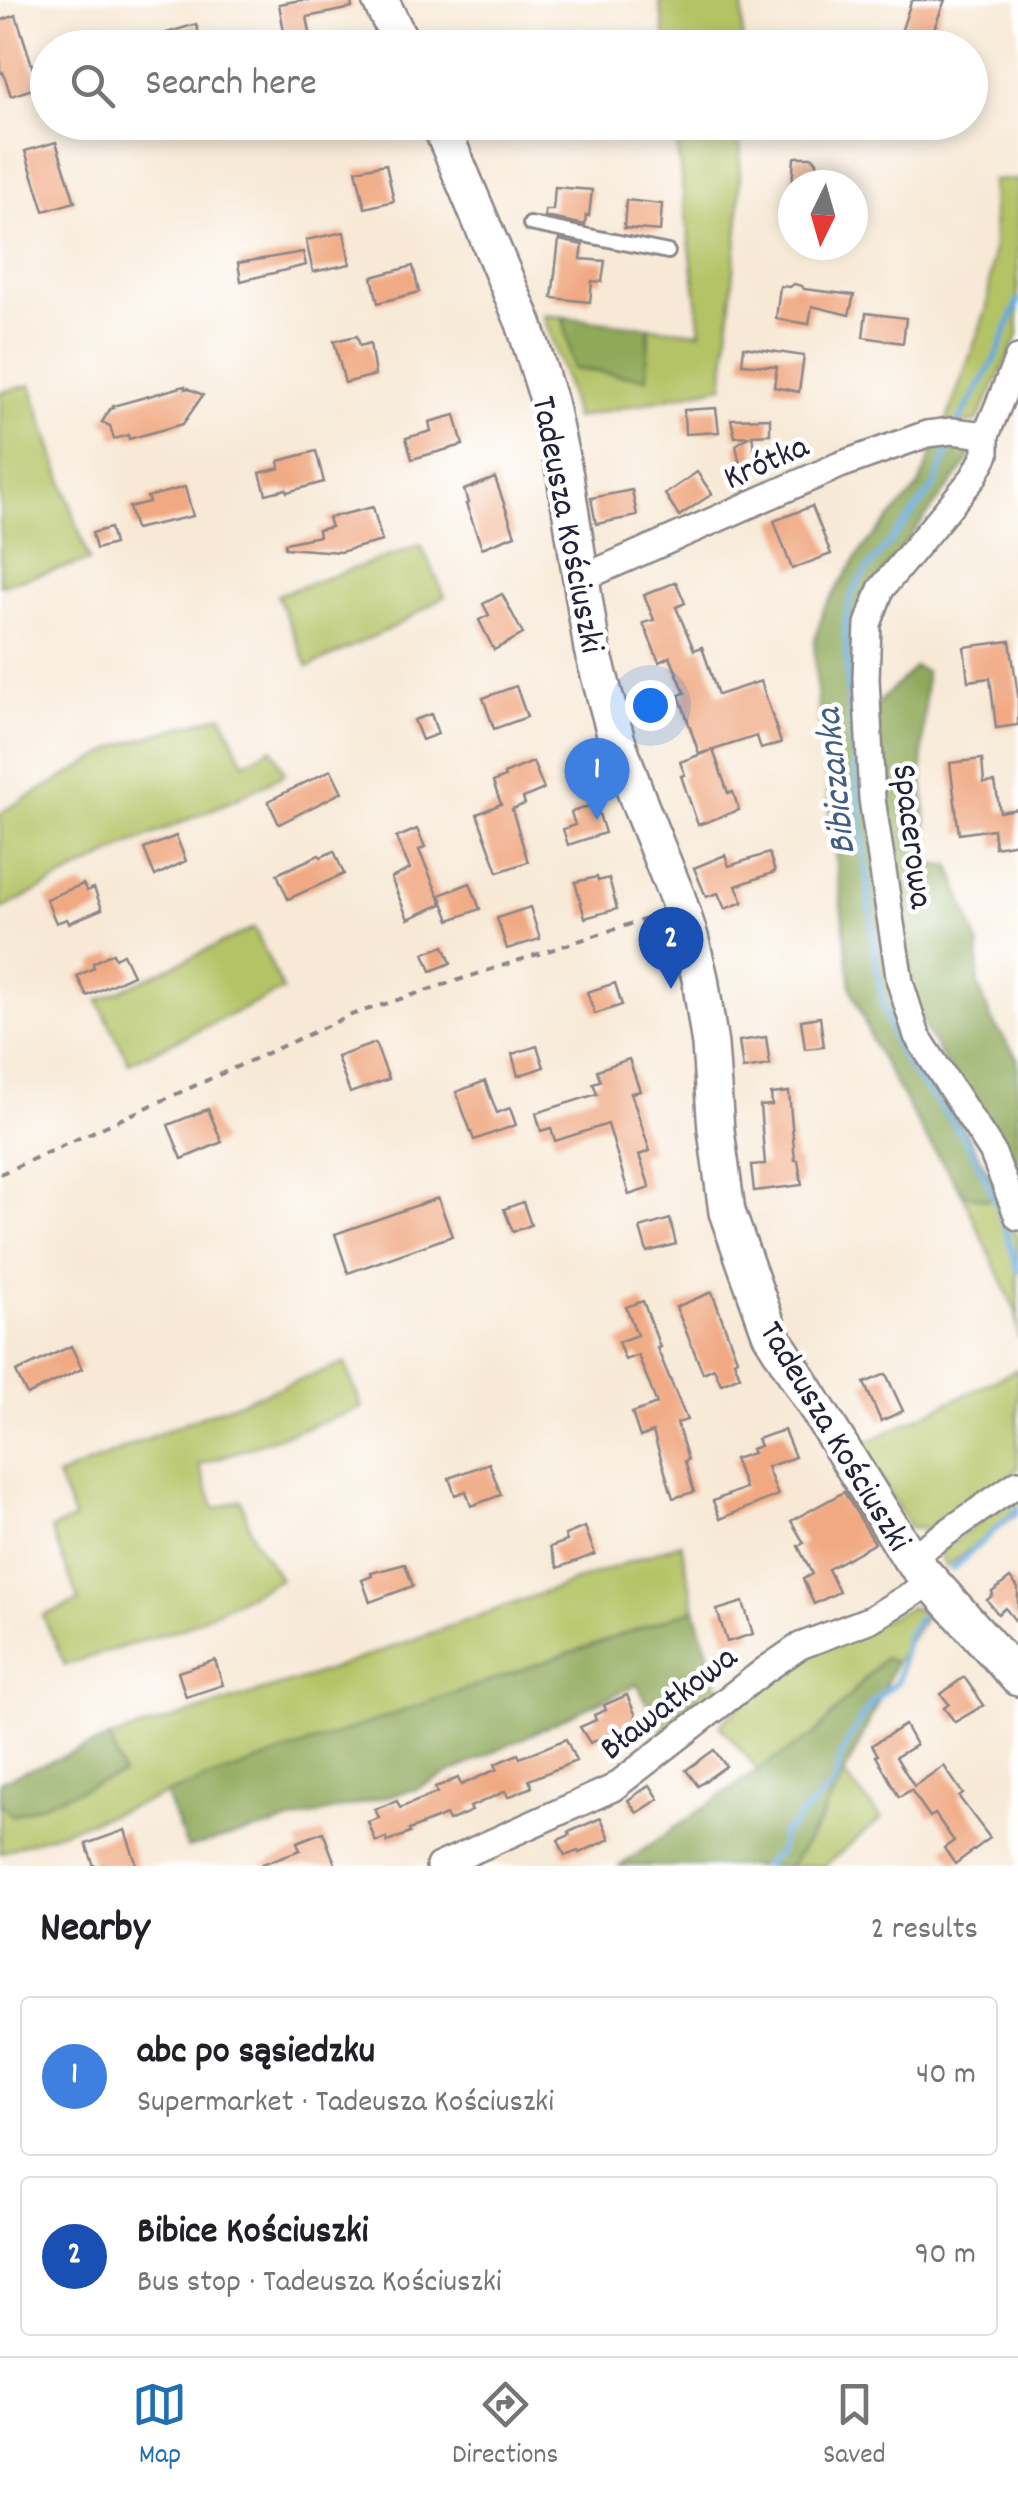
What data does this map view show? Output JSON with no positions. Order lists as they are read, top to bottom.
{
  "streets": {
    "street": [
      "Krótka",
      "Tadeusza Kościuszki",
      "Spacerowa",
      "Bławatkowa"
    ]
  },
  "crossings": [
    ["Krótka", "Tadeusza Kościuszki"],
    ["Krótka", "Spacerowa"],
    ["Tadeusza Kościuszki", "Bławatkowa"]
  ],
  "water": ["Bibiczanka"],
  "north": "bottom",
  "page": {
    "search": "Search here",
    "pins": ["1", "2"],
    "heading": ["Nearby", "2 results"],
    "list": [
      {
        "mark": "1",
        "name": "abc po sąsiedzku",
        "note": "Supermarket · Tadeusza Kościuszki",
        "value": "40 m"
      },
      {
        "mark": "2",
        "name": "Bibice Kościuszki",
        "note": "Bus stop · Tadeusza Kościuszki",
        "value": "90 m"
      }
    ],
    "nav": ["Map", "Directions", "Saved"]
  }
}
